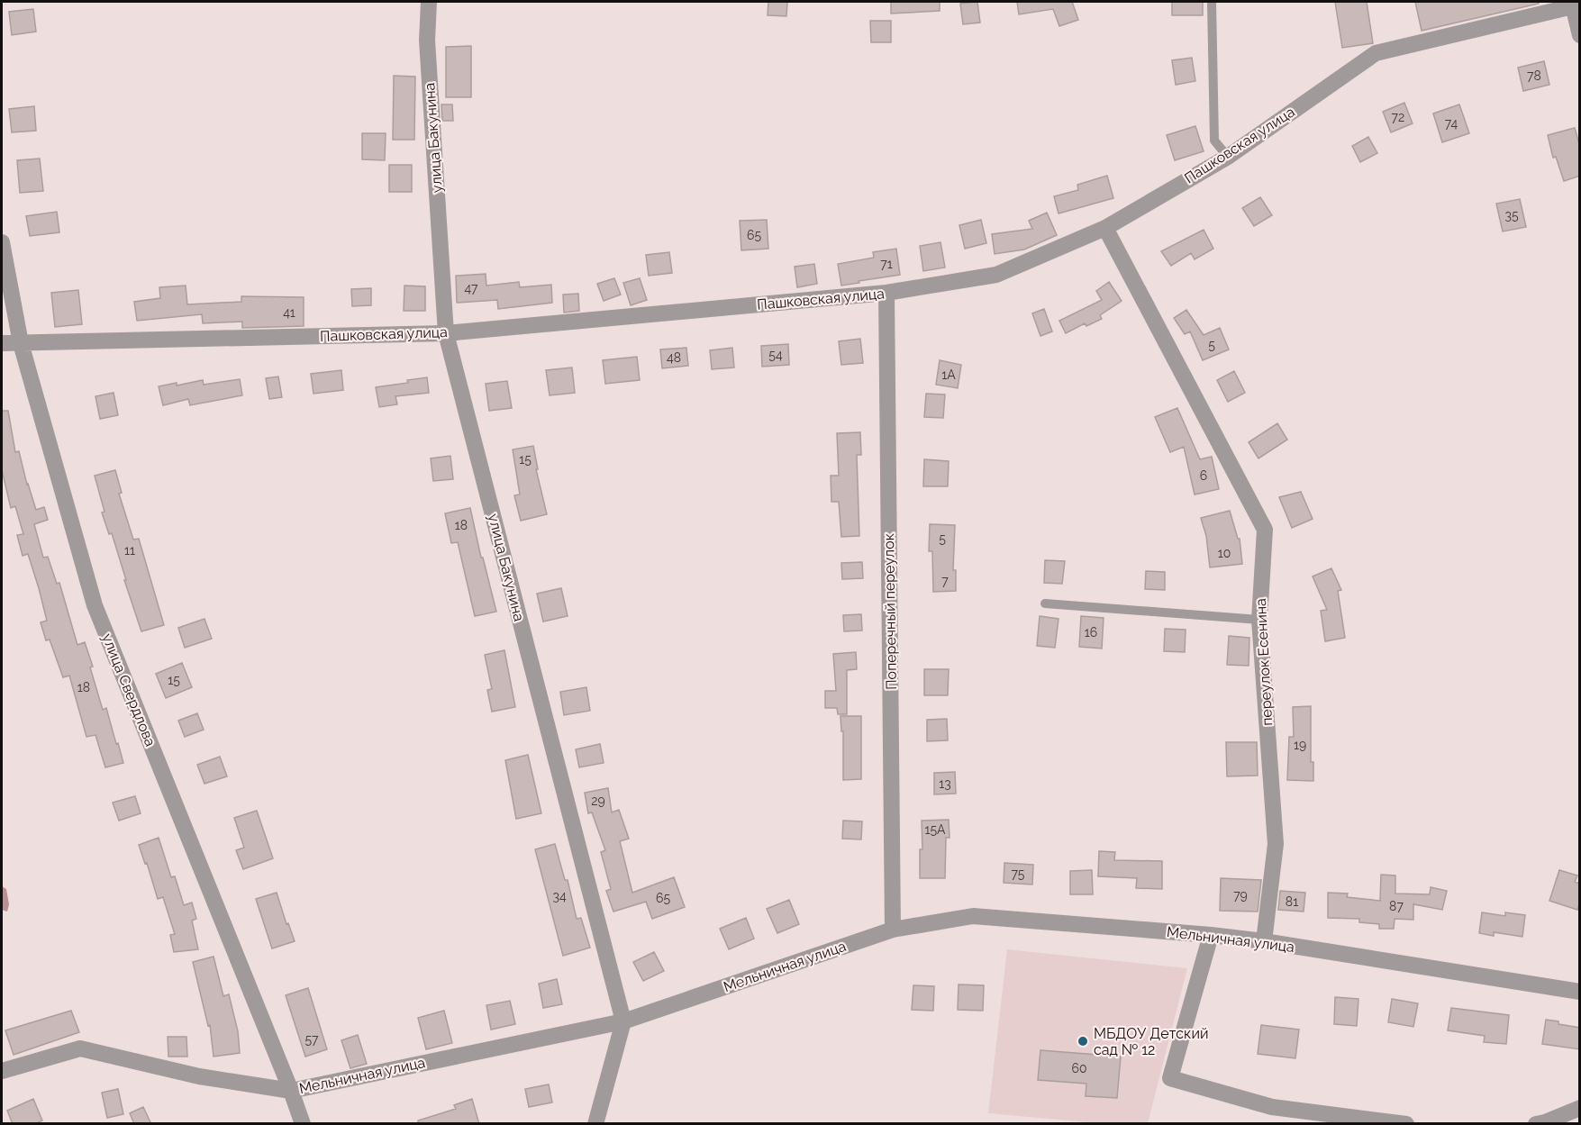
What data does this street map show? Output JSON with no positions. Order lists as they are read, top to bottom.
{
  "streets": {
    "street": [
      "улица Бакунина",
      "Пашковская улица",
      "Поперечный переулок",
      "переулок Есенина",
      "улица Свердлова",
      "Мельничная улица"
    ]
  },
  "crossings": [
    ["улица Бакунина", "Пашковская улица"],
    ["улица Бакунина", "Мельничная улица"],
    ["Пашковская улица", "Поперечный переулок"],
    ["Пашковская улица", "переулок Есенина"],
    ["Пашковская улица", "улица Свердлова"],
    ["Поперечный переулок", "Мельничная улица"],
    ["переулок Есенина", "Мельничная улица"],
    ["улица Свердлова", "Мельничная улица"]
  ],
  "places": ["МБДОУ Детский сад № 12"],
  "house_numbers": [
    "78",
    "72",
    "74",
    "35",
    "65",
    "71",
    "47",
    "41",
    "5",
    "54",
    "48",
    "1А",
    "15",
    "6",
    "18",
    "5",
    "11",
    "10",
    "7",
    "16",
    "15",
    "18",
    "19",
    "13",
    "29",
    "15А",
    "75",
    "79",
    "34",
    "65",
    "81",
    "87",
    "57",
    "60"
  ]
}
